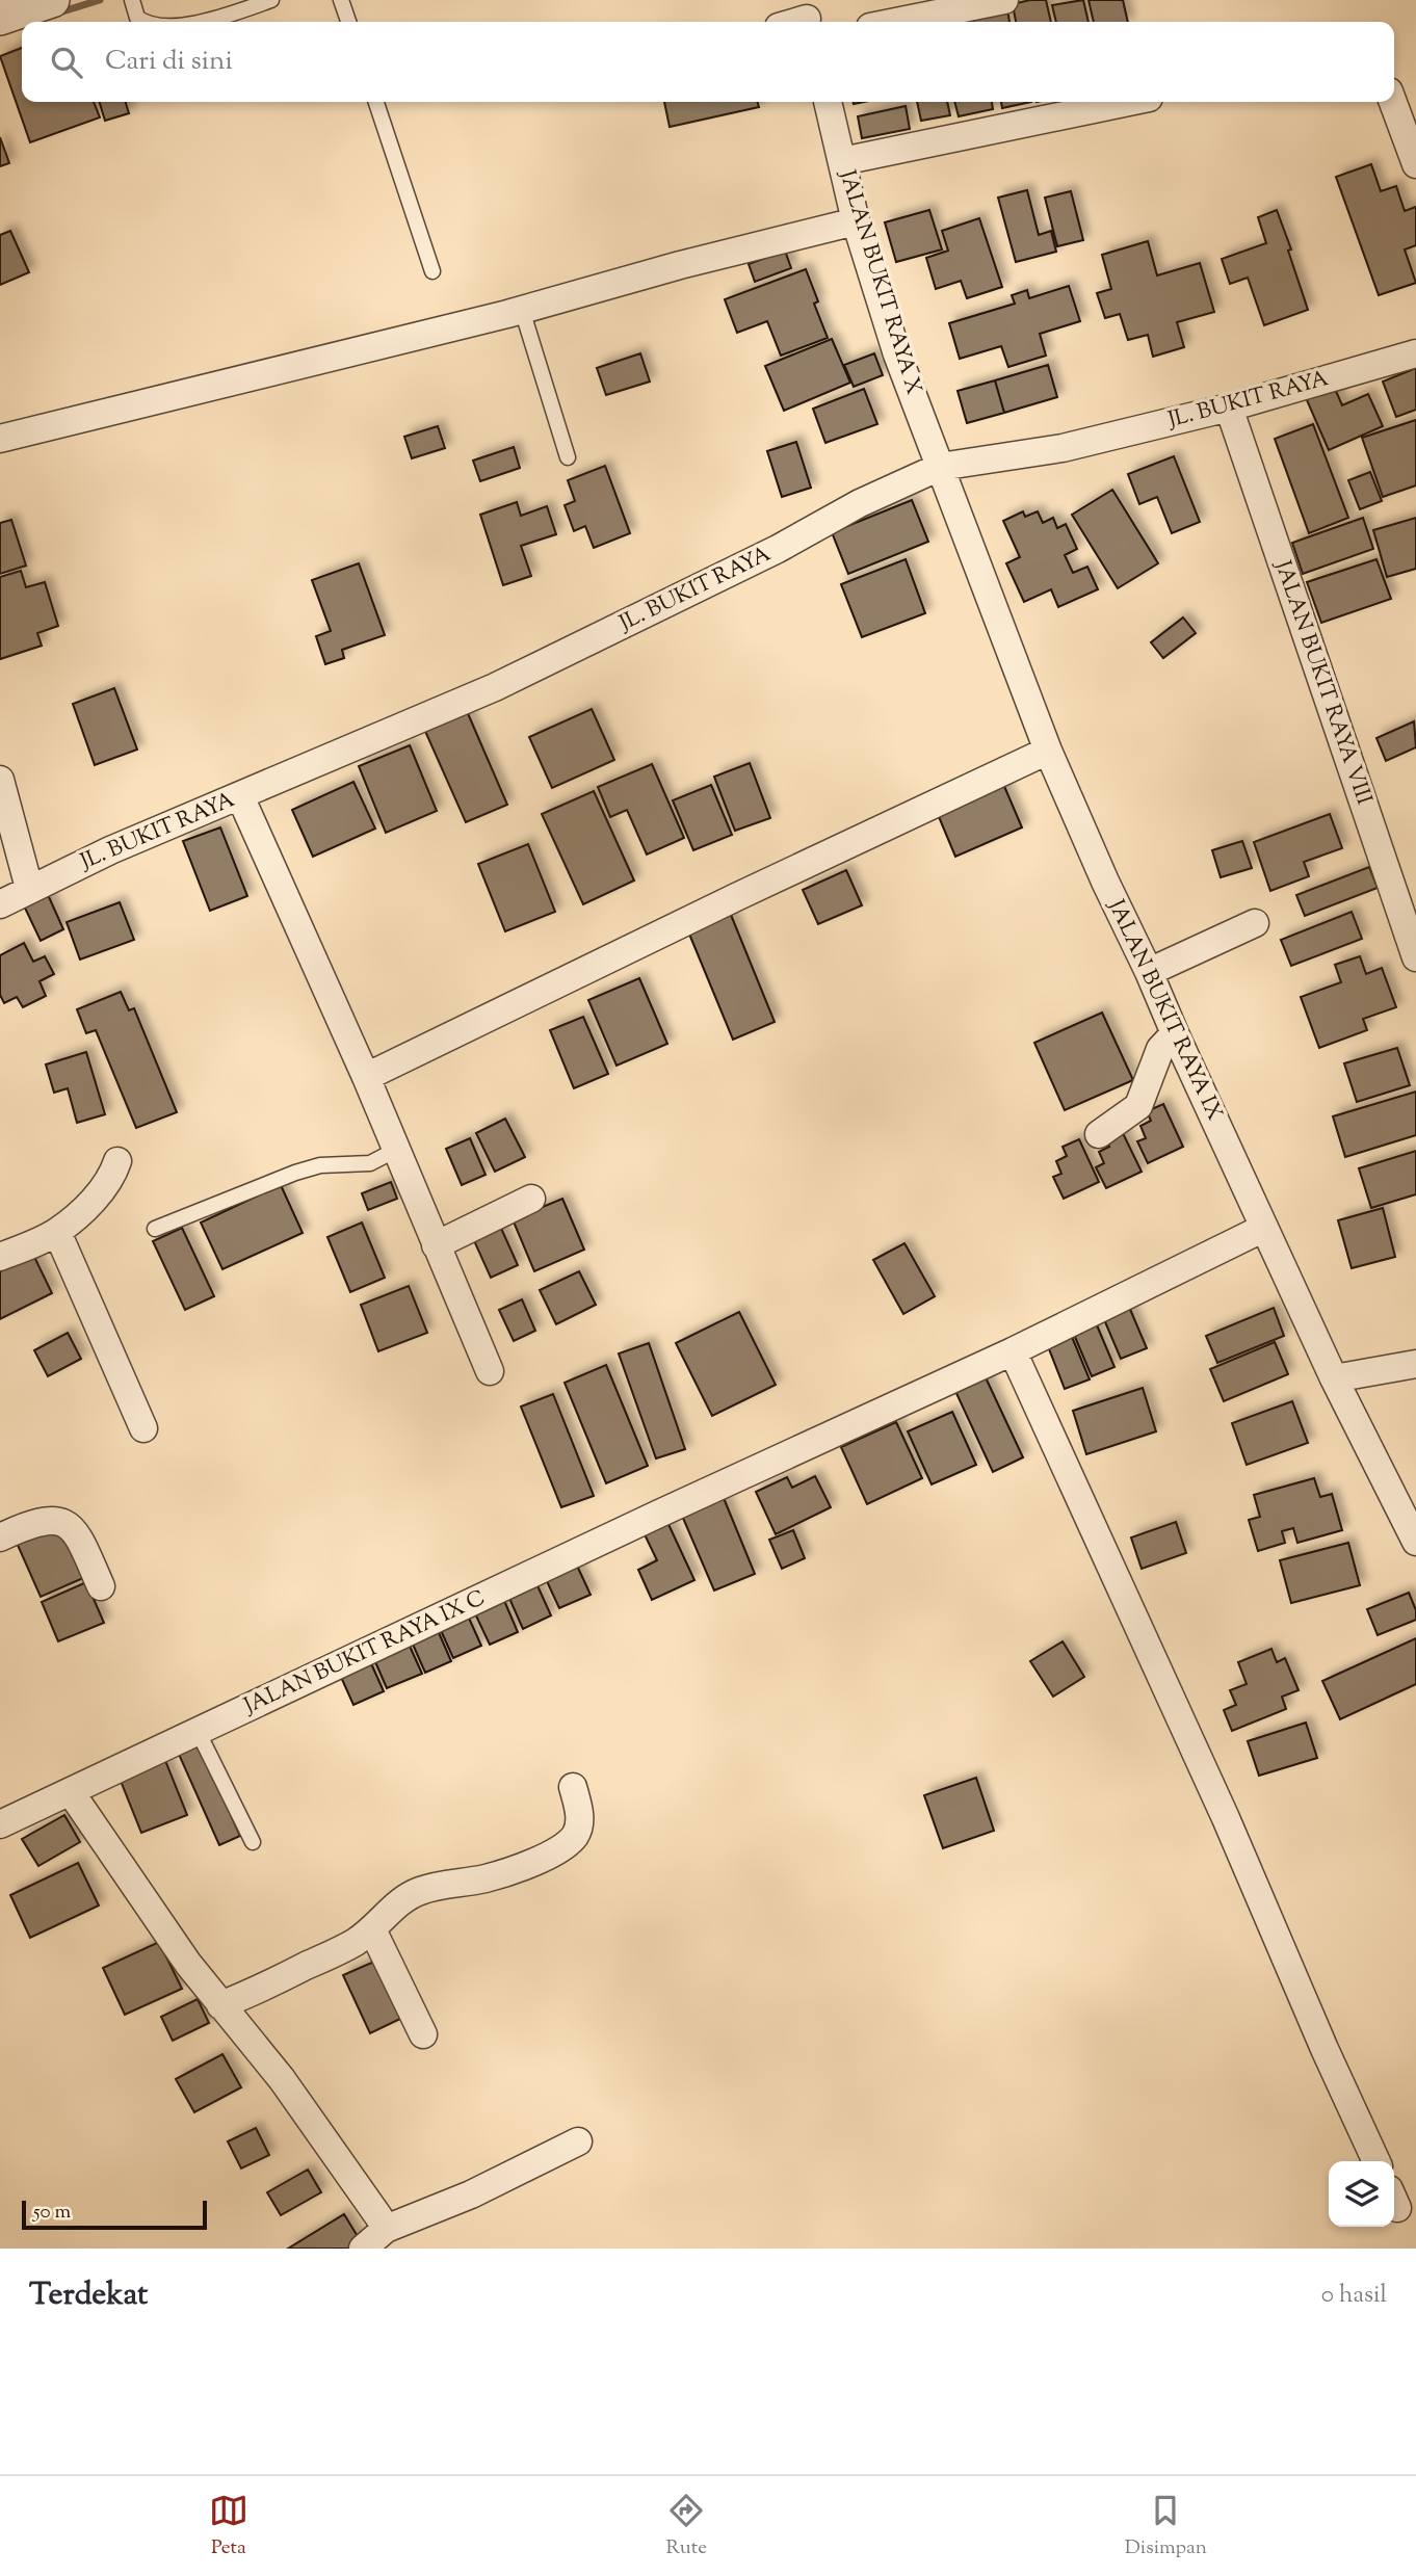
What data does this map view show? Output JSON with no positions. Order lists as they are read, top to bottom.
{
  "streets": {
    "street": [
      "JALAN BUKIT RAYA X",
      "JL. BUKIT RAYA",
      "JALAN BUKIT RAYA VIII",
      "JALAN BUKIT RAYA IX",
      "JALAN BUKIT RAYA IX C"
    ]
  },
  "crossings": [
    ["JALAN BUKIT RAYA X", "JL. BUKIT RAYA"],
    ["JALAN BUKIT RAYA X", "JALAN BUKIT RAYA IX"],
    ["JL. BUKIT RAYA", "JALAN BUKIT RAYA VIII"],
    ["JL. BUKIT RAYA", "JALAN BUKIT RAYA IX"],
    ["JALAN BUKIT RAYA IX", "JALAN BUKIT RAYA IX C"]
  ],
  "scale_bar": "50 m",
  "page": {
    "search": "Cari di sini",
    "scale": "50 m",
    "heading": ["Terdekat", "0 hasil"],
    "nav": ["Peta", "Rute", "Disimpan"]
  }
}
